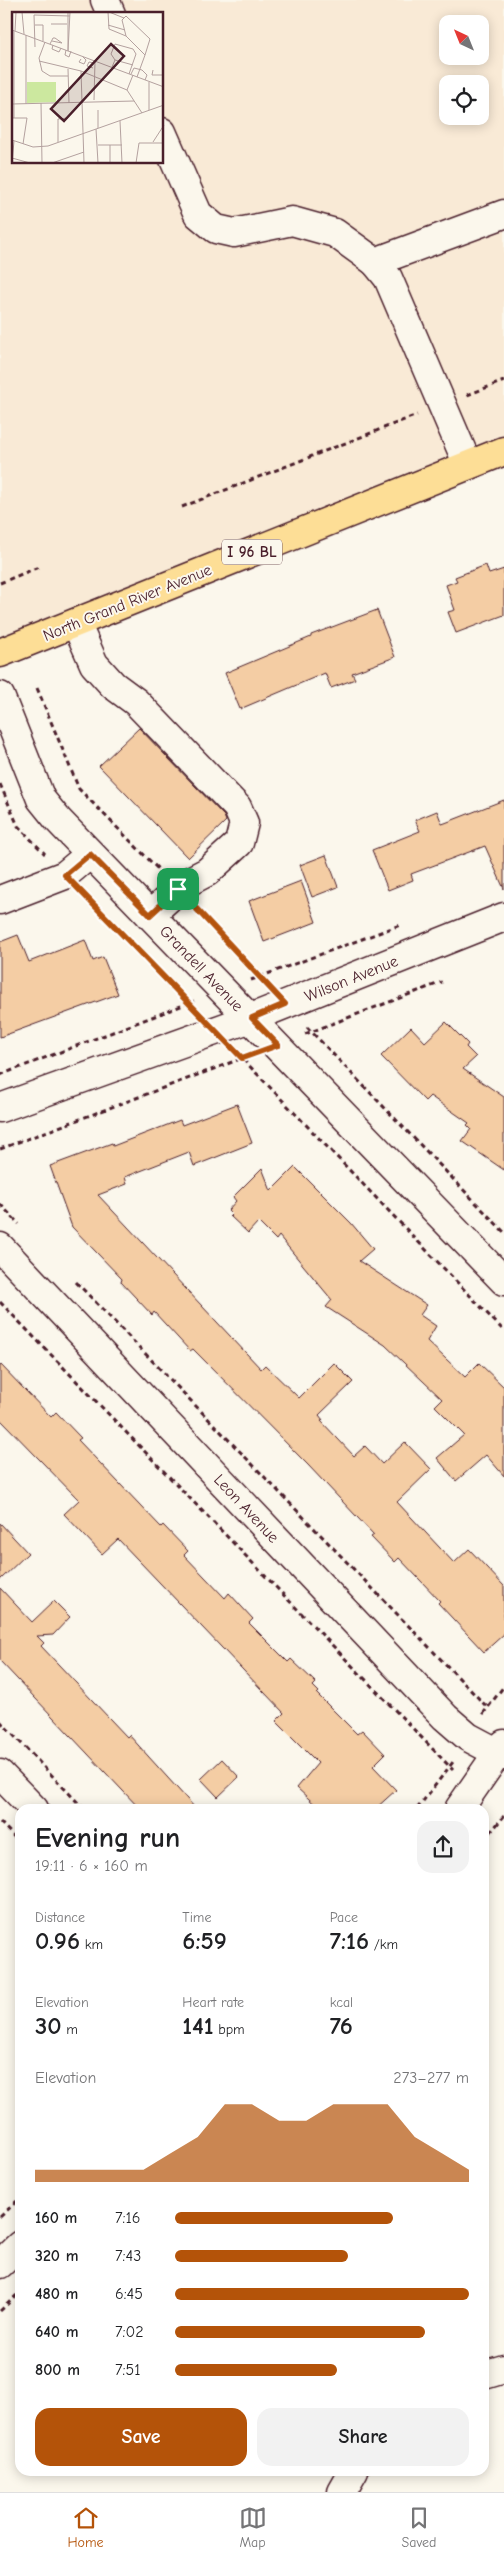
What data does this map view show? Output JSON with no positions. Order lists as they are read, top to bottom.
{
  "streets": {
    "main road": ["I 96 BL", "North Grand River Avenue"],
    "street": ["Grandell Avenue", "Wilson Avenue", "Leon Avenue"]
  },
  "crossings": [
    ["Grandell Avenue", "Wilson Avenue"]
  ],
  "north": "top left",
  "page": {
    "heading": ["Evening run", "19:11 · 6 × 160 m"],
    "stats": [
      ["Distance", "0.96 km"],
      ["Time", "6:59"],
      ["Pace", "7:16 /km"],
      ["Elevation", "30 m"],
      ["Heart rate", "141 bpm"],
      ["kcal", "76"]
    ],
    "chart": ["Elevation", "273–277 m"],
    "list": [
      {
        "name": "160 m",
        "note": "7:16"
      },
      {
        "name": "320 m",
        "note": "7:43"
      },
      {
        "name": "480 m",
        "note": "6:45"
      },
      {
        "name": "640 m",
        "note": "7:02"
      },
      {
        "name": "800 m",
        "note": "7:51"
      }
    ],
    "buttons": ["Save", "Share"],
    "tabs": ["Home", "Map", "Saved"]
  }
}
